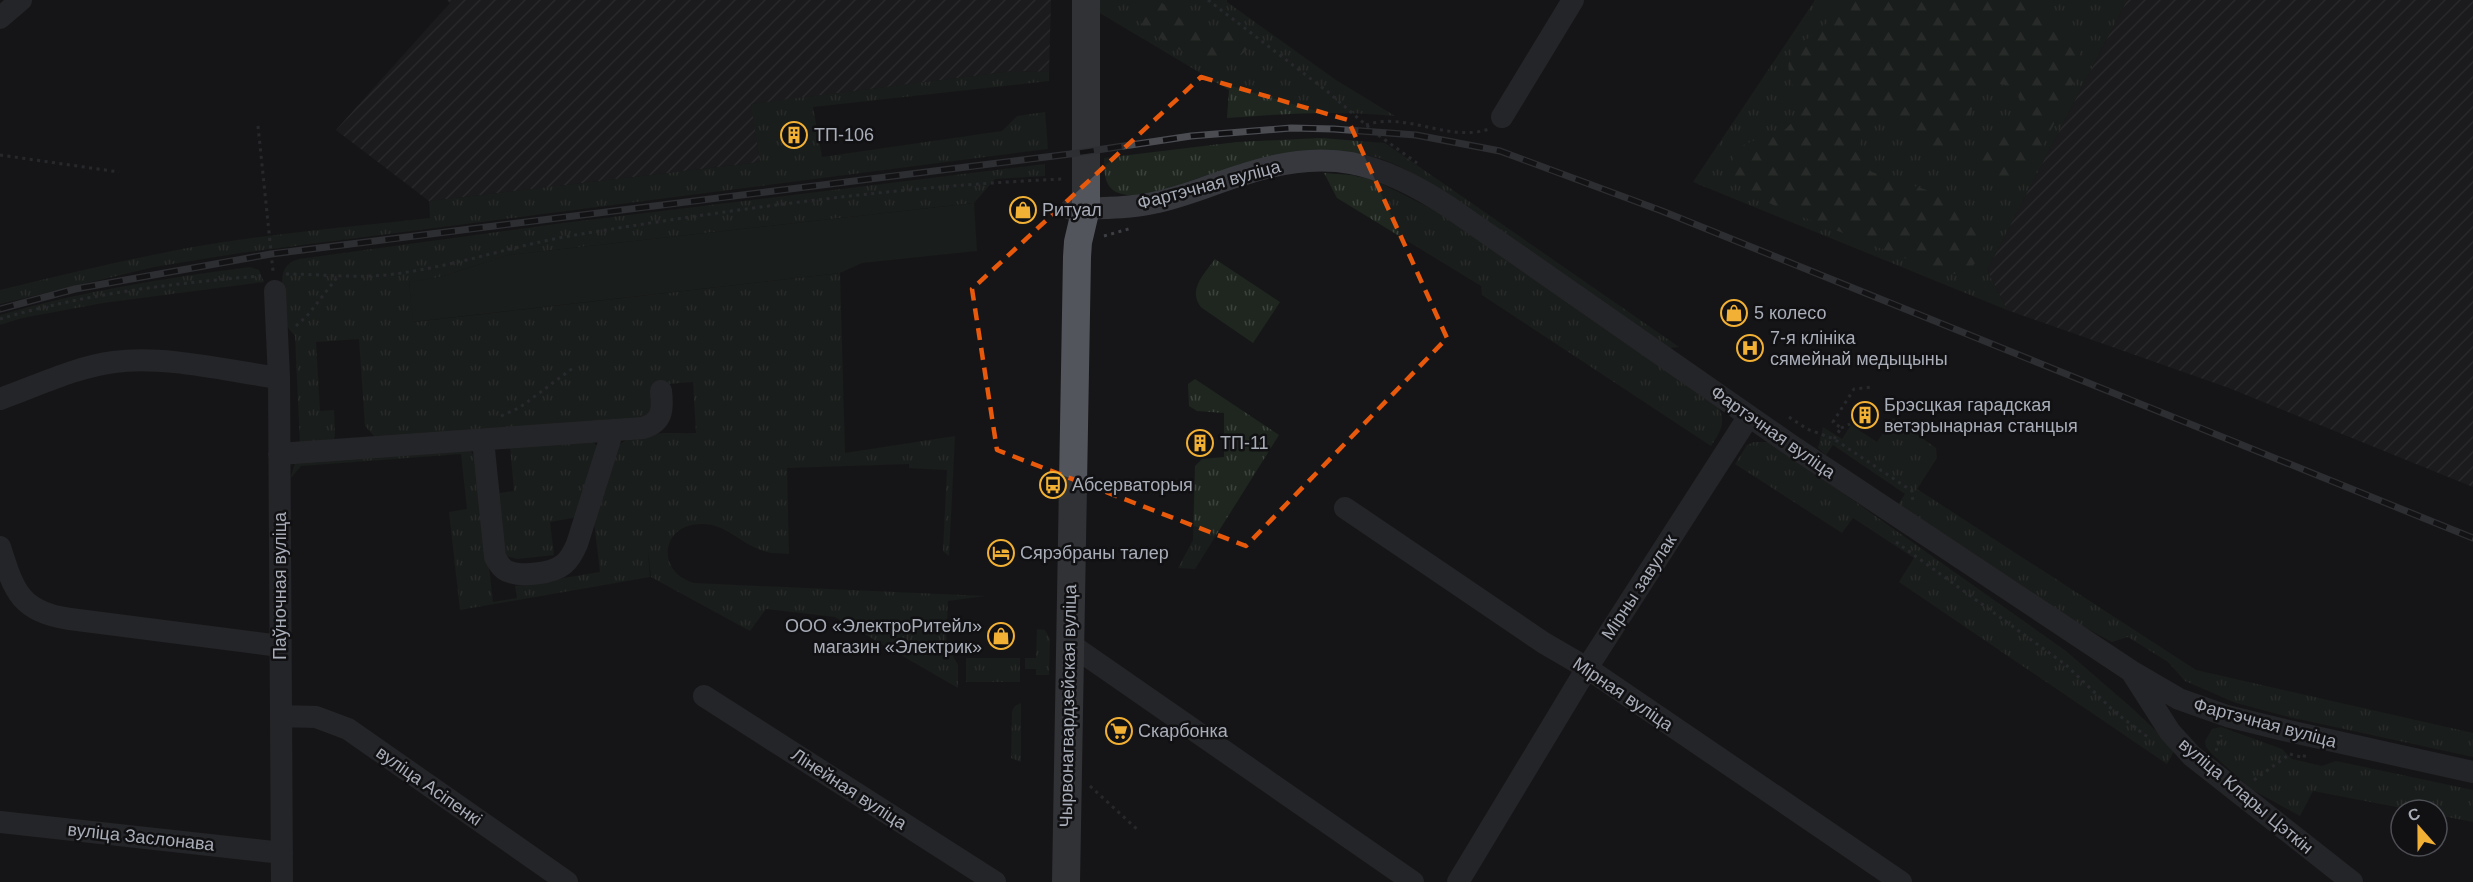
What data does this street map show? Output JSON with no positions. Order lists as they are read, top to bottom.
{
  "streets": {
    "main road": ["Чырвонагвардзейская вуліца"],
    "street": [
      "Фартэчная вуліца",
      "Паўночная вуліца",
      "Мірны завулак",
      "Мірная вуліца",
      "вуліца Асіпенкі",
      "Лінейная вуліца",
      "вуліца Клары Цэткін",
      "вуліца Заслонава"
    ]
  },
  "crossings": [
    ["Фартэчная вуліца", "Мірны завулак"],
    ["Фартэчная вуліца", "Чырвонагвардзейская вуліца"],
    ["Фартэчная вуліца", "вуліца Клары Цэткін"],
    ["Паўночная вуліца", "вуліца Асіпенкі"],
    ["Паўночная вуліца", "вуліца Заслонава"],
    ["Мірны завулак", "Мірная вуліца"]
  ],
  "places": {
    "building": ["ТП-106", "Брэсцкая гарадская ветэрынарная станцыя", "ТП-11"],
    "shop": ["Ритуал", "5 колесо", "ООО «ЭлектроРитейл» магазин «Электрик»"],
    "hospital": ["7-я клініка сямейнай медыцыны"],
    "bus stop": ["Абсерваторыя"],
    "hotel": ["Сярэбраны талер"],
    "supermarket": ["Скарбонка"]
  },
  "north": "top"
}
